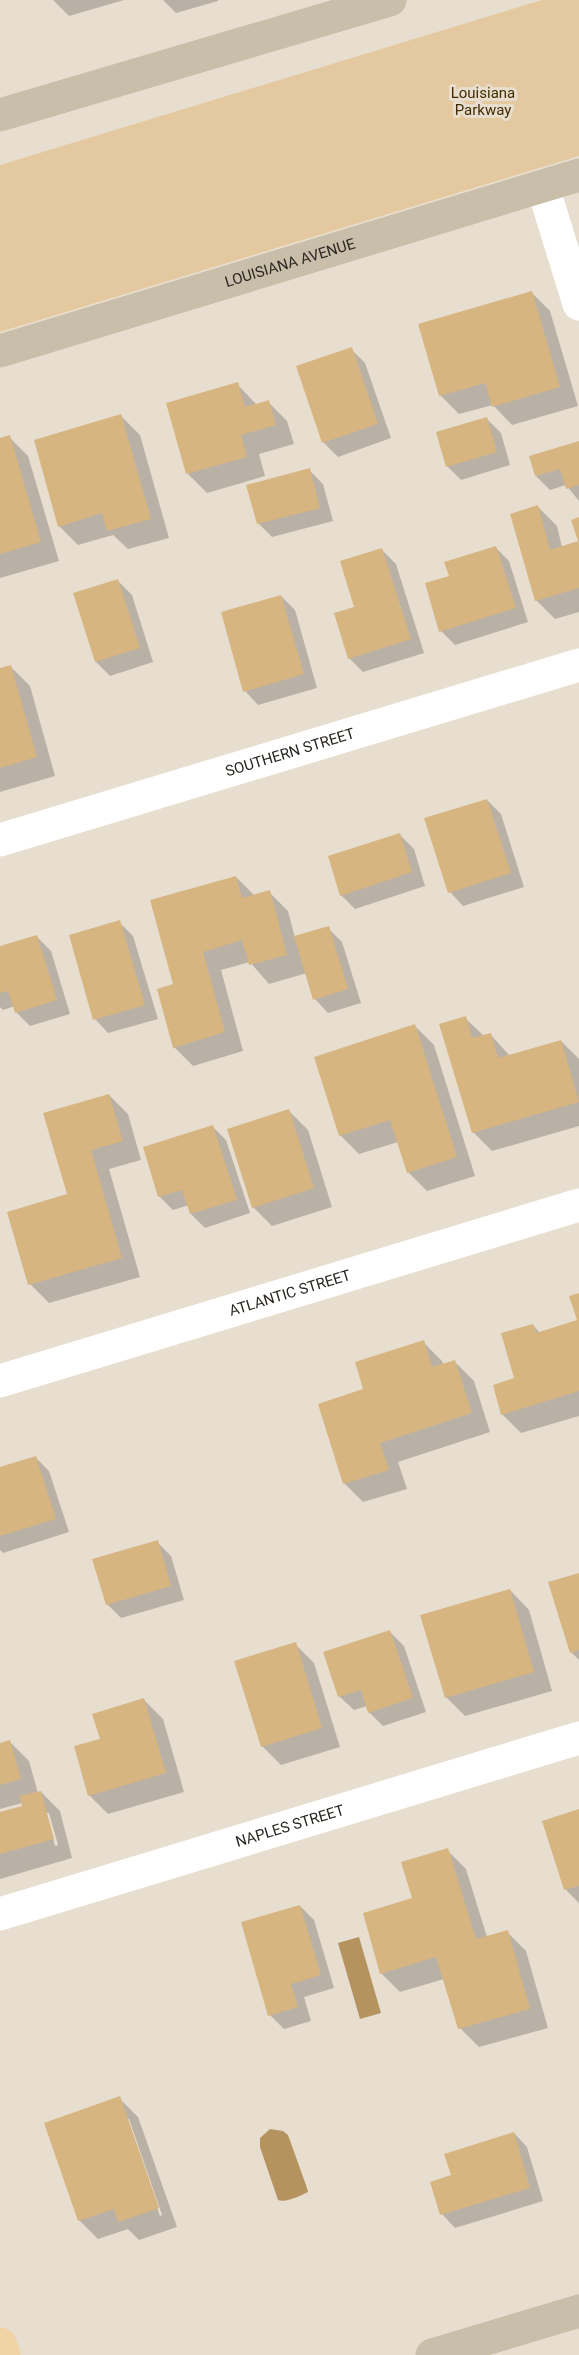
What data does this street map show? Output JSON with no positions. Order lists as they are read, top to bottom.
{
  "streets": {
    "main road": ["LOUISIANA AVENUE"],
    "street": ["SOUTHERN STREET", "ATLANTIC STREET", "NAPLES STREET"]
  },
  "parks": ["Louisiana Parkway"]
}
